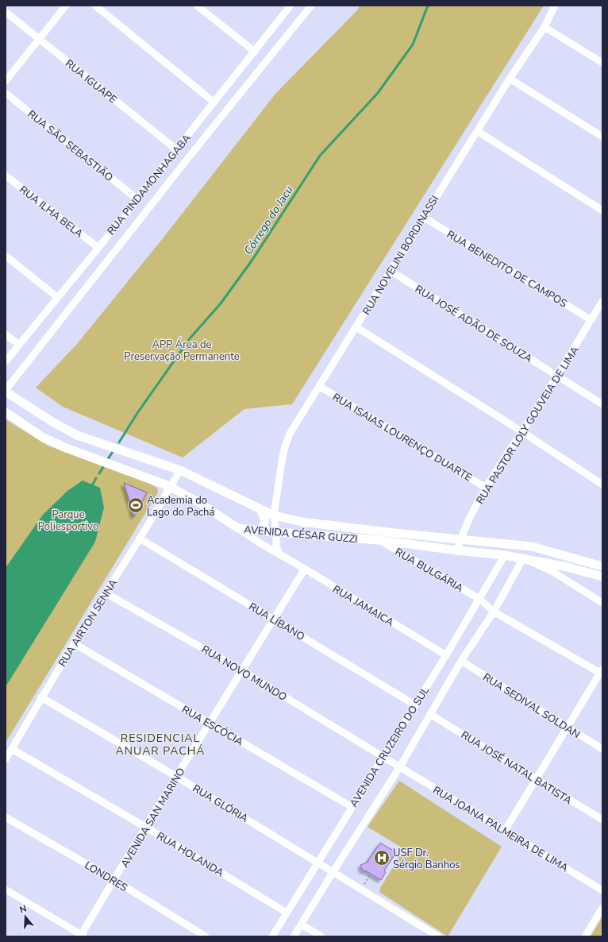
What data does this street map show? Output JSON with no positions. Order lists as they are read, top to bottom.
{
  "streets": {
    "street": [
      "RUA IGUAPE",
      "RUA SÃO SEBASTIÃO",
      "RUA PINDAMONHAGABA",
      "RUA ILHA BELA",
      "RUA NOVELINI BORDINASSI",
      "RUA BENEDITO DE CAMPOS",
      "RUA JOSÉ ADÃO DE SOUZA",
      "RUA PASTOR LOLY GOUVEIA DE LIMA",
      "RUA ISAIAS LOURENÇO DUARTE",
      "AVENIDA CÉSAR GUZZI",
      "RUA BULGÁRIA",
      "RUA JAMAICA",
      "RUA LÍBANO",
      "RUA AIRTON SENNA",
      "RUA NOVO MUNDO",
      "RUA SEDIVAL SOLDAN",
      "RUA ESCÓCIA",
      "AVENIDA CRUZEIRO DO SUL",
      "RUA JOSÉ NATAL BATISTA",
      "RUA GLÓRIA",
      "AVENIDA SAN MARINO",
      "RUA JOANA PALMEIRA DE LIMA",
      "RUA HOLANDA",
      "LONDRES"
    ]
  },
  "crossings": [
    ["RUA IGUAPE", "RUA PINDAMONHAGABA"],
    ["RUA SÃO SEBASTIÃO", "RUA PINDAMONHAGABA"],
    ["RUA PINDAMONHAGABA", "RUA ILHA BELA"],
    ["RUA NOVELINI BORDINASSI", "RUA BENEDITO DE CAMPOS"],
    ["RUA NOVELINI BORDINASSI", "RUA JOSÉ ADÃO DE SOUZA"],
    ["RUA NOVELINI BORDINASSI", "RUA ISAIAS LOURENÇO DUARTE"],
    ["RUA NOVELINI BORDINASSI", "AVENIDA CÉSAR GUZZI"],
    ["RUA BENEDITO DE CAMPOS", "RUA PASTOR LOLY GOUVEIA DE LIMA"],
    ["RUA JOSÉ ADÃO DE SOUZA", "RUA PASTOR LOLY GOUVEIA DE LIMA"],
    ["RUA PASTOR LOLY GOUVEIA DE LIMA", "RUA ISAIAS LOURENÇO DUARTE"],
    ["RUA PASTOR LOLY GOUVEIA DE LIMA", "AVENIDA CÉSAR GUZZI"],
    ["AVENIDA CÉSAR GUZZI", "RUA BULGÁRIA"],
    ["AVENIDA CÉSAR GUZZI", "RUA JAMAICA"],
    ["AVENIDA CÉSAR GUZZI", "RUA AIRTON SENNA"],
    ["AVENIDA CÉSAR GUZZI", "AVENIDA CRUZEIRO DO SUL"],
    ["RUA BULGÁRIA", "AVENIDA CRUZEIRO DO SUL"],
    ["RUA JAMAICA", "AVENIDA CRUZEIRO DO SUL"],
    ["RUA JAMAICA", "AVENIDA SAN MARINO"],
    ["RUA LÍBANO", "RUA AIRTON SENNA"],
    ["RUA LÍBANO", "AVENIDA CRUZEIRO DO SUL"],
    ["RUA LÍBANO", "AVENIDA SAN MARINO"],
    ["RUA AIRTON SENNA", "RUA NOVO MUNDO"],
    ["RUA AIRTON SENNA", "RUA ESCÓCIA"],
    ["RUA AIRTON SENNA", "RUA GLÓRIA"],
    ["RUA AIRTON SENNA", "RUA HOLANDA"],
    ["RUA NOVO MUNDO", "AVENIDA CRUZEIRO DO SUL"],
    ["RUA NOVO MUNDO", "AVENIDA SAN MARINO"],
    ["RUA NOVO MUNDO", "RUA JOANA PALMEIRA DE LIMA"],
    ["RUA SEDIVAL SOLDAN", "AVENIDA CRUZEIRO DO SUL"],
    ["RUA ESCÓCIA", "AVENIDA CRUZEIRO DO SUL"],
    ["RUA ESCÓCIA", "AVENIDA SAN MARINO"],
    ["AVENIDA CRUZEIRO DO SUL", "RUA JOSÉ NATAL BATISTA"],
    ["AVENIDA CRUZEIRO DO SUL", "RUA GLÓRIA"],
    ["AVENIDA CRUZEIRO DO SUL", "RUA JOANA PALMEIRA DE LIMA"],
    ["AVENIDA CRUZEIRO DO SUL", "RUA HOLANDA"],
    ["RUA GLÓRIA", "AVENIDA SAN MARINO"],
    ["AVENIDA SAN MARINO", "RUA HOLANDA"],
    ["AVENIDA SAN MARINO", "LONDRES"]
  ],
  "districts": ["RESIDENCIAL ANUAR PACHÁ"],
  "water": ["Córrego do Jacu"],
  "parks": ["APP Área de Preservação Permanente", "Parque Poliesportivo"],
  "places": {
    "sports": ["Academia do Lago do Pachá"],
    "hospital": ["USF Dr. Sérgio Banhos"]
  },
  "north": "top"
}
